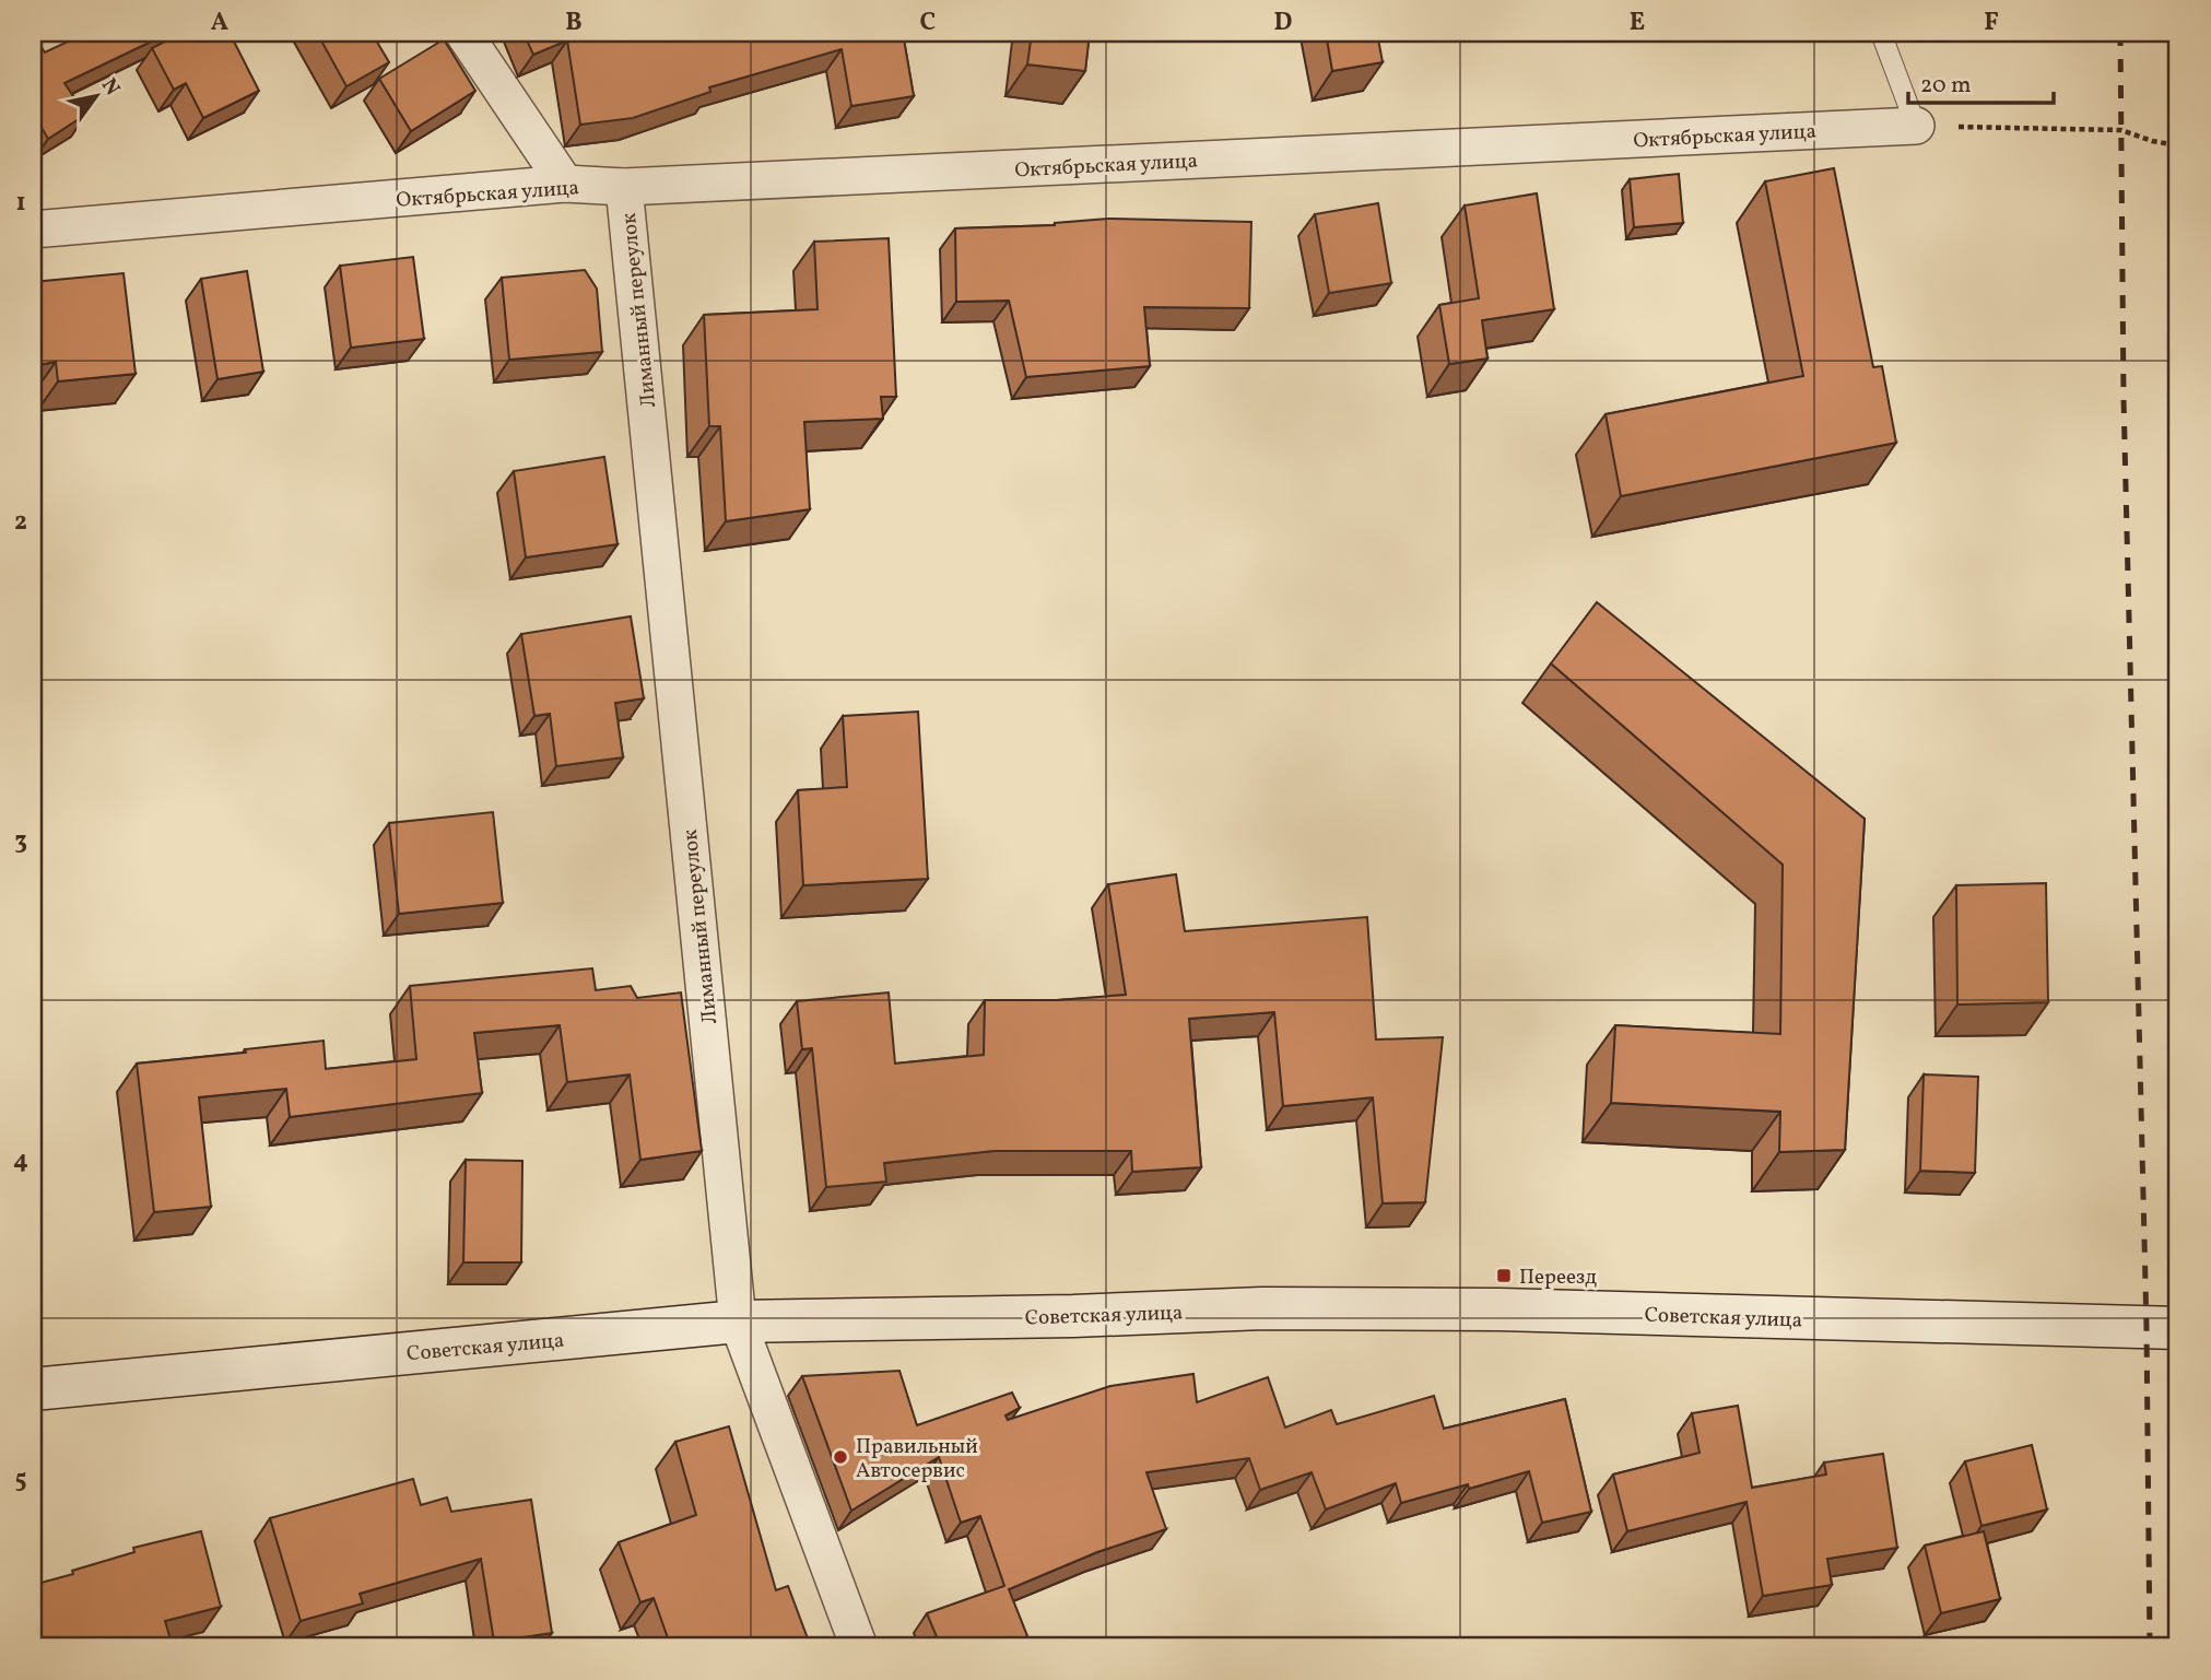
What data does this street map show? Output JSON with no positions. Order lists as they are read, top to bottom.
{
  "streets": {
    "street": ["Октябрьская улица", "Лиманный переулок", "Советская улица"]
  },
  "crossings": [
    ["Октябрьская улица", "Лиманный переулок"],
    ["Лиманный переулок", "Советская улица"]
  ],
  "places": {
    "transit": ["Переезд"],
    "other": ["Правильный Автосервис"]
  },
  "scale_bar": "20 m",
  "north": "top right",
  "grid": {
    "columns": [
      "A",
      "B",
      "C",
      "D",
      "E",
      "F"
    ],
    "rows": [
      "1",
      "2",
      "3",
      "4",
      "5"
    ]
  }
}
